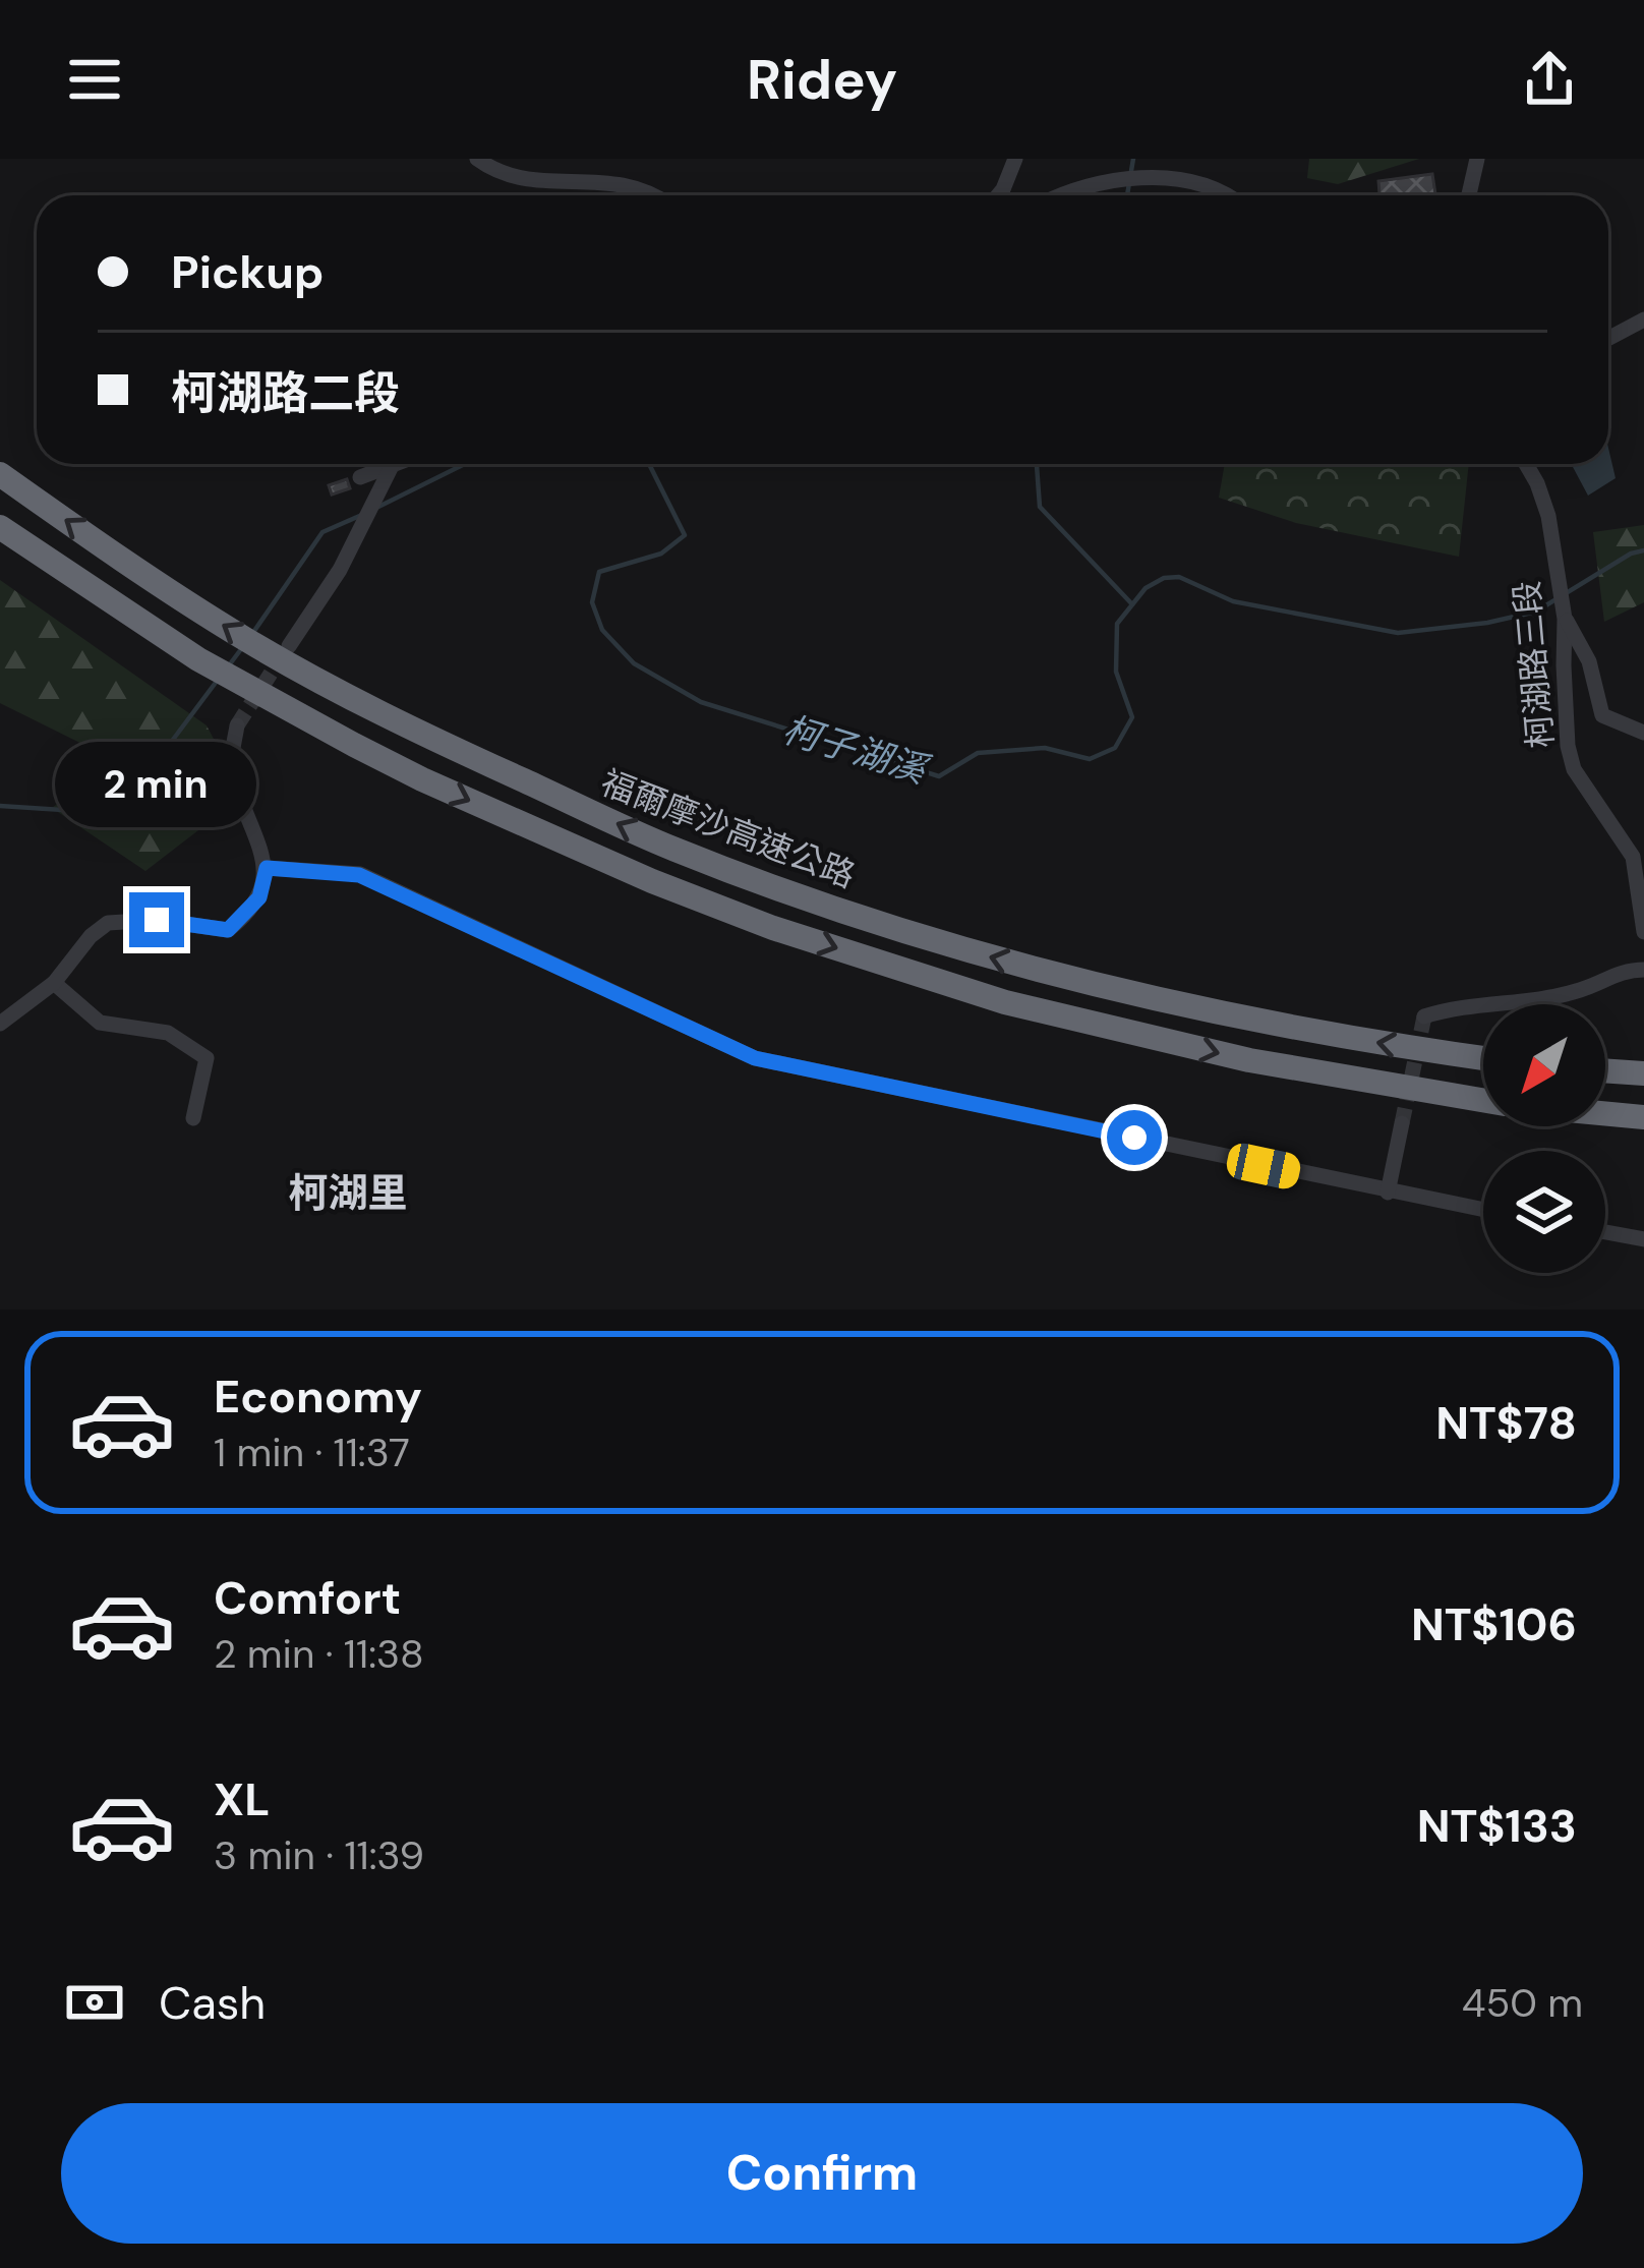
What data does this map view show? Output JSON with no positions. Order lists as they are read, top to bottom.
{
  "streets": {
    "highway": ["福爾摩沙高速公路"],
    "street": ["柯湖路三段"]
  },
  "districts": ["柯湖里"],
  "water": ["柯子湖溪"],
  "north": "bottom left",
  "page": {
    "header": "Ridey",
    "banner": ["Pickup", "柯湖路二段"],
    "bubble": "2 min",
    "list": [
      {
        "name": "Economy",
        "note": "1 min · 11:37",
        "value": "NT$78"
      },
      {
        "name": "Comfort",
        "note": "2 min · 11:38",
        "value": "NT$106"
      },
      {
        "name": "XL",
        "note": "3 min · 11:39",
        "value": "NT$133"
      }
    ],
    "pay": ["Cash", "450 m"],
    "buttons": "Confirm"
  }
}
